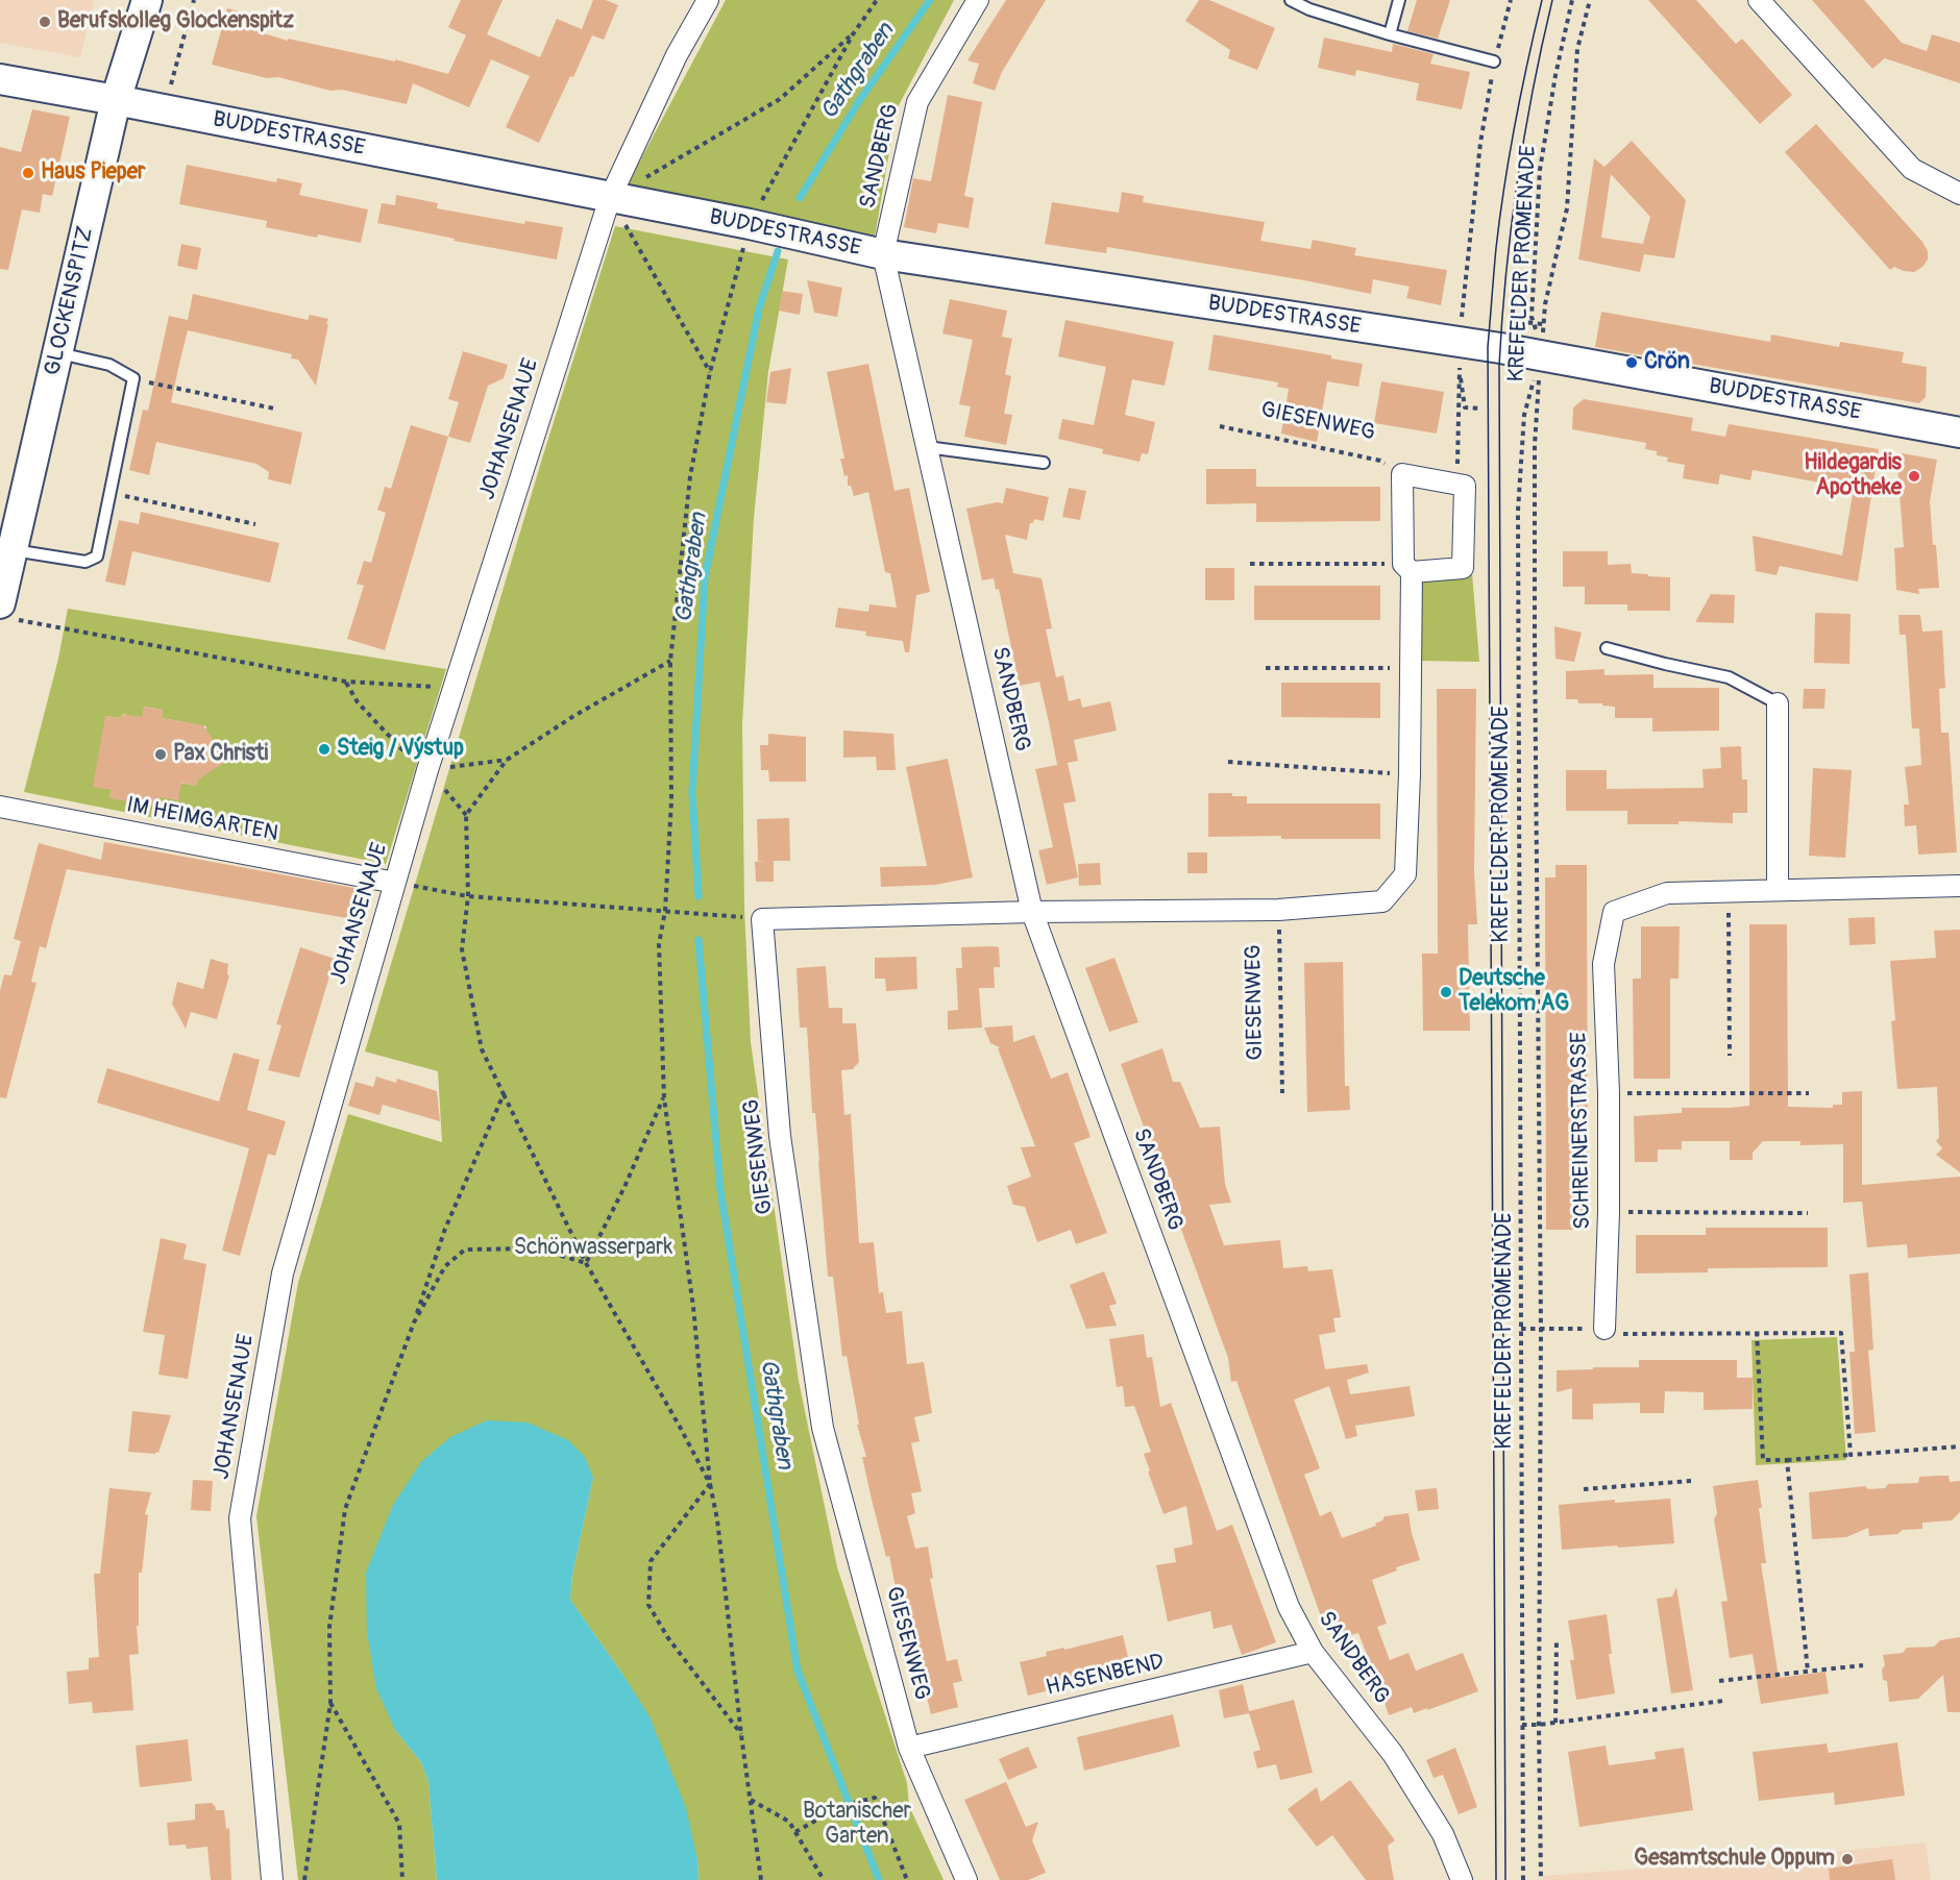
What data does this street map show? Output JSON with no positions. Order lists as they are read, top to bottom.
{
  "streets": {
    "main road": ["BUDDESTRASSE", "GLOCKENSPITZ"],
    "street": [
      "SANDBERG",
      "GIESENWEG",
      "JOHANSENAUE",
      "IM HEIMGARTEN",
      "SCHREINERSTRASSE",
      "HASENBEND"
    ],
    "path": ["KREFELDER PROMENADE"]
  },
  "crossings": [
    ["BUDDESTRASSE", "SANDBERG"],
    ["BUDDESTRASSE", "KREFELDER PROMENADE"],
    ["BUDDESTRASSE", "GLOCKENSPITZ"],
    ["BUDDESTRASSE", "JOHANSENAUE"],
    ["SANDBERG", "HASENBEND"],
    ["GIESENWEG", "HASENBEND"],
    ["JOHANSENAUE", "IM HEIMGARTEN"]
  ],
  "water": ["Gathgraben"],
  "parks": ["Schönwasserpark", "Botanischer Garten"],
  "places": [
    "Berufskolleg Glockenspitz",
    "Haus Pieper",
    "Crön",
    "Hildegardis Apotheke",
    "Steig / Výstup",
    "Pax Christi",
    "Deutsche Telekom AG",
    "Gesamtschule Oppum"
  ]
}
